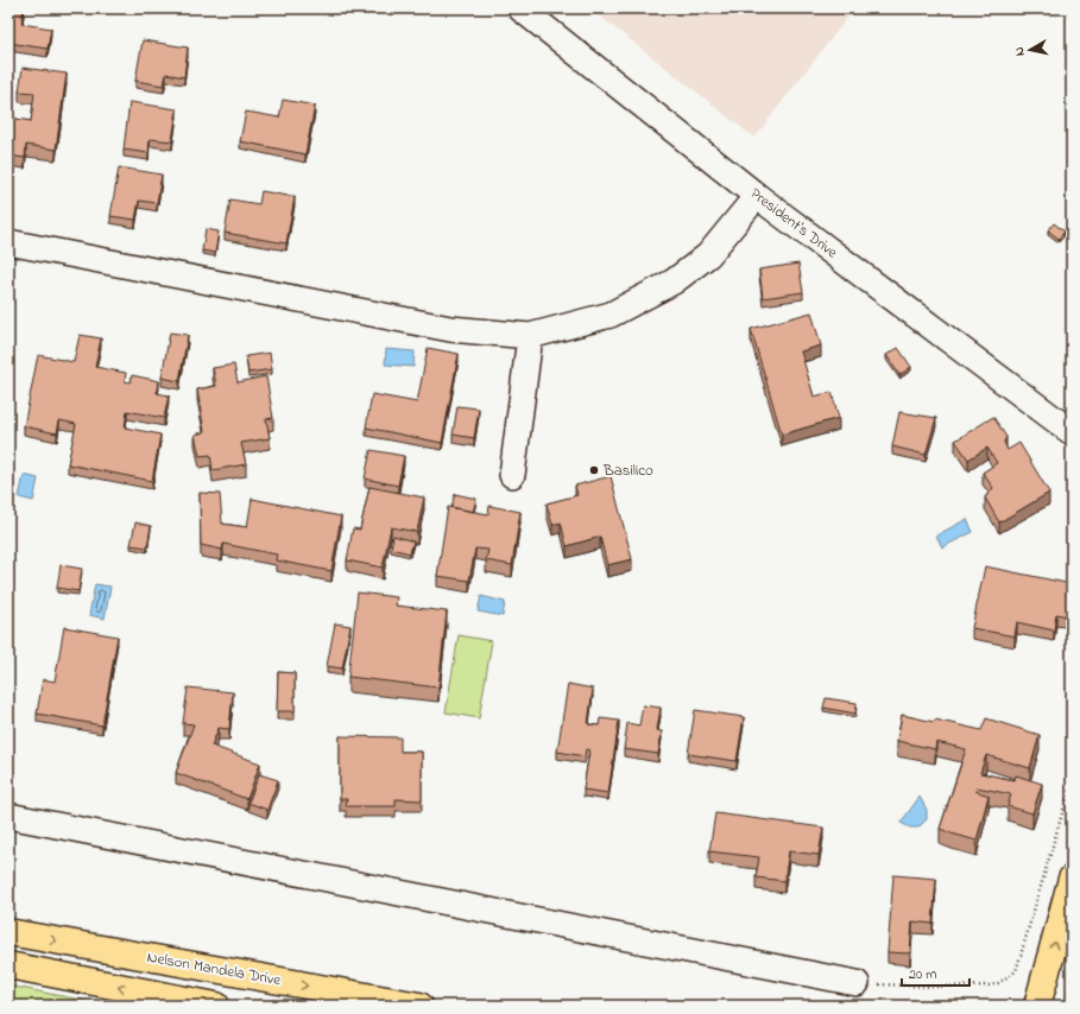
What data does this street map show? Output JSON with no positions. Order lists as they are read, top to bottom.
{
  "streets": {
    "main road": ["Nelson Mandela Drive"],
    "street": ["President's Drive"]
  },
  "places": ["Basilico"],
  "scale_bar": "20 m",
  "north": "left"
}
